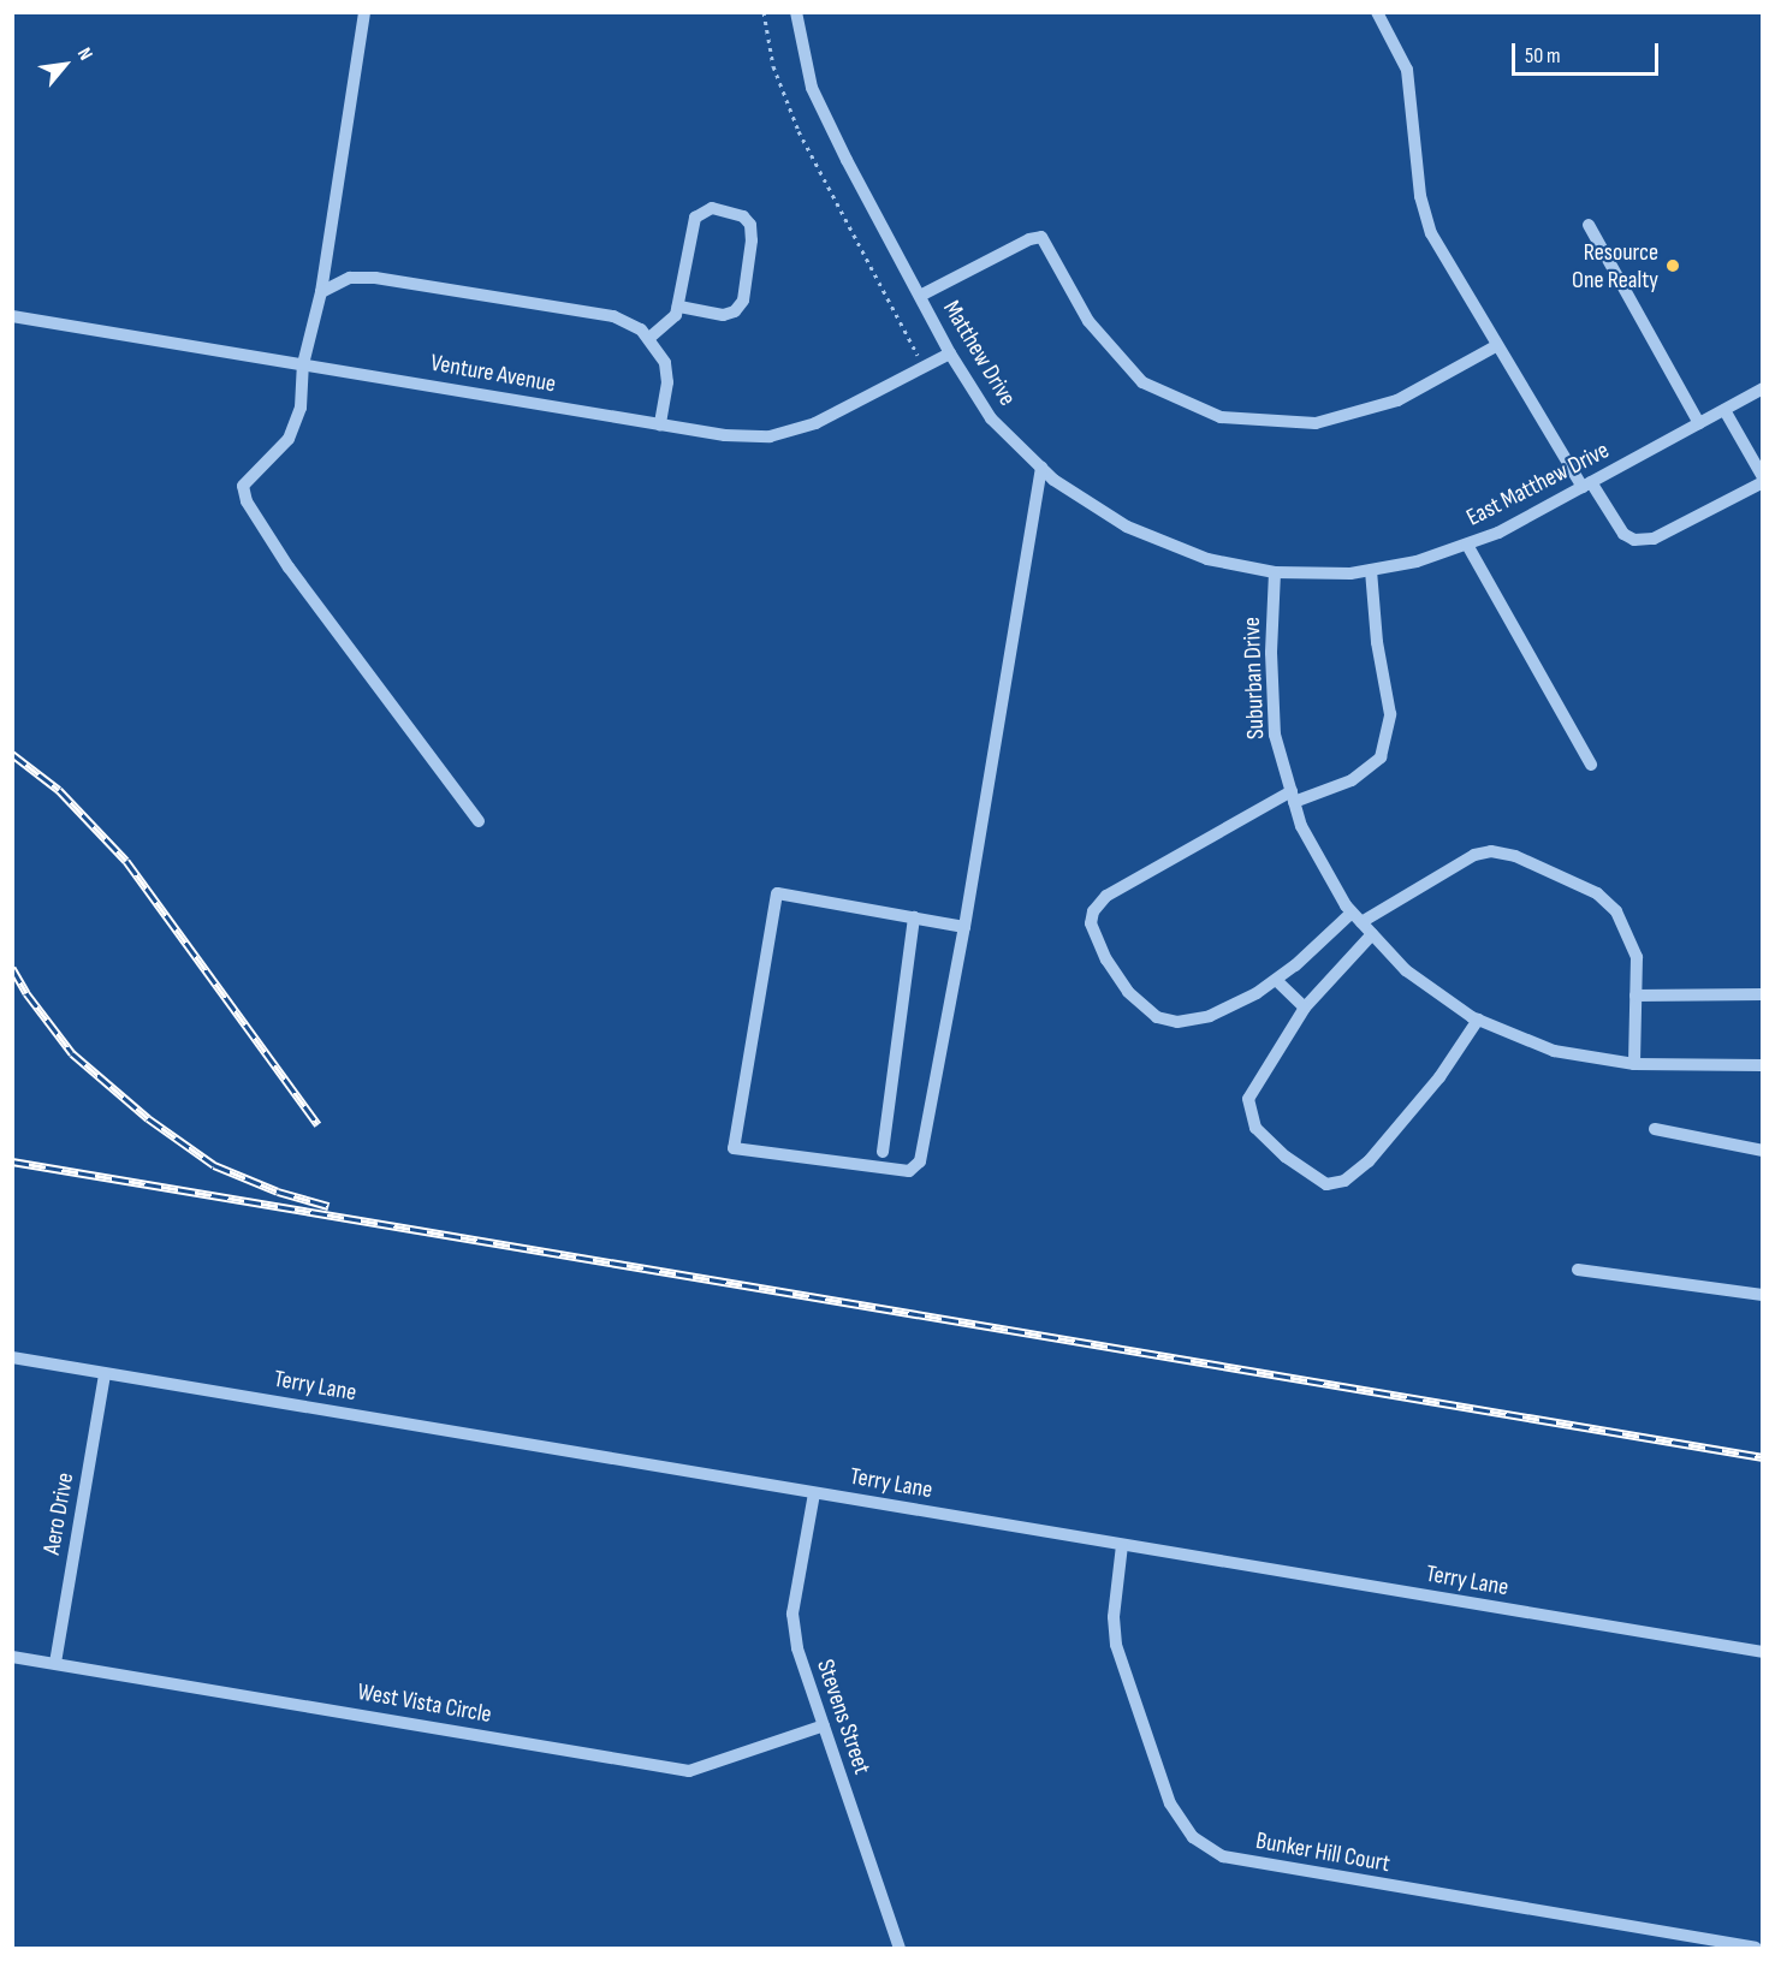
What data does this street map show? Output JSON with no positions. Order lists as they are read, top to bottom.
{
  "streets": {
    "street": [
      "Matthew Drive",
      "Venture Avenue",
      "East Matthew Drive",
      "Suburban Drive",
      "Terry Lane",
      "Aero Drive",
      "West Vista Circle",
      "Stevens Street",
      "Bunker Hill Court"
    ]
  },
  "crossings": [
    ["Matthew Drive", "Venture Avenue"],
    ["Matthew Drive", "East Matthew Drive"],
    ["Matthew Drive", "Suburban Drive"],
    ["East Matthew Drive", "Suburban Drive"],
    ["Terry Lane", "Aero Drive"],
    ["Terry Lane", "Stevens Street"],
    ["Terry Lane", "Bunker Hill Court"],
    ["Aero Drive", "West Vista Circle"],
    ["West Vista Circle", "Stevens Street"]
  ],
  "places": ["Resource One Realty"],
  "scale_bar": "50 m",
  "north": "top right"
}
